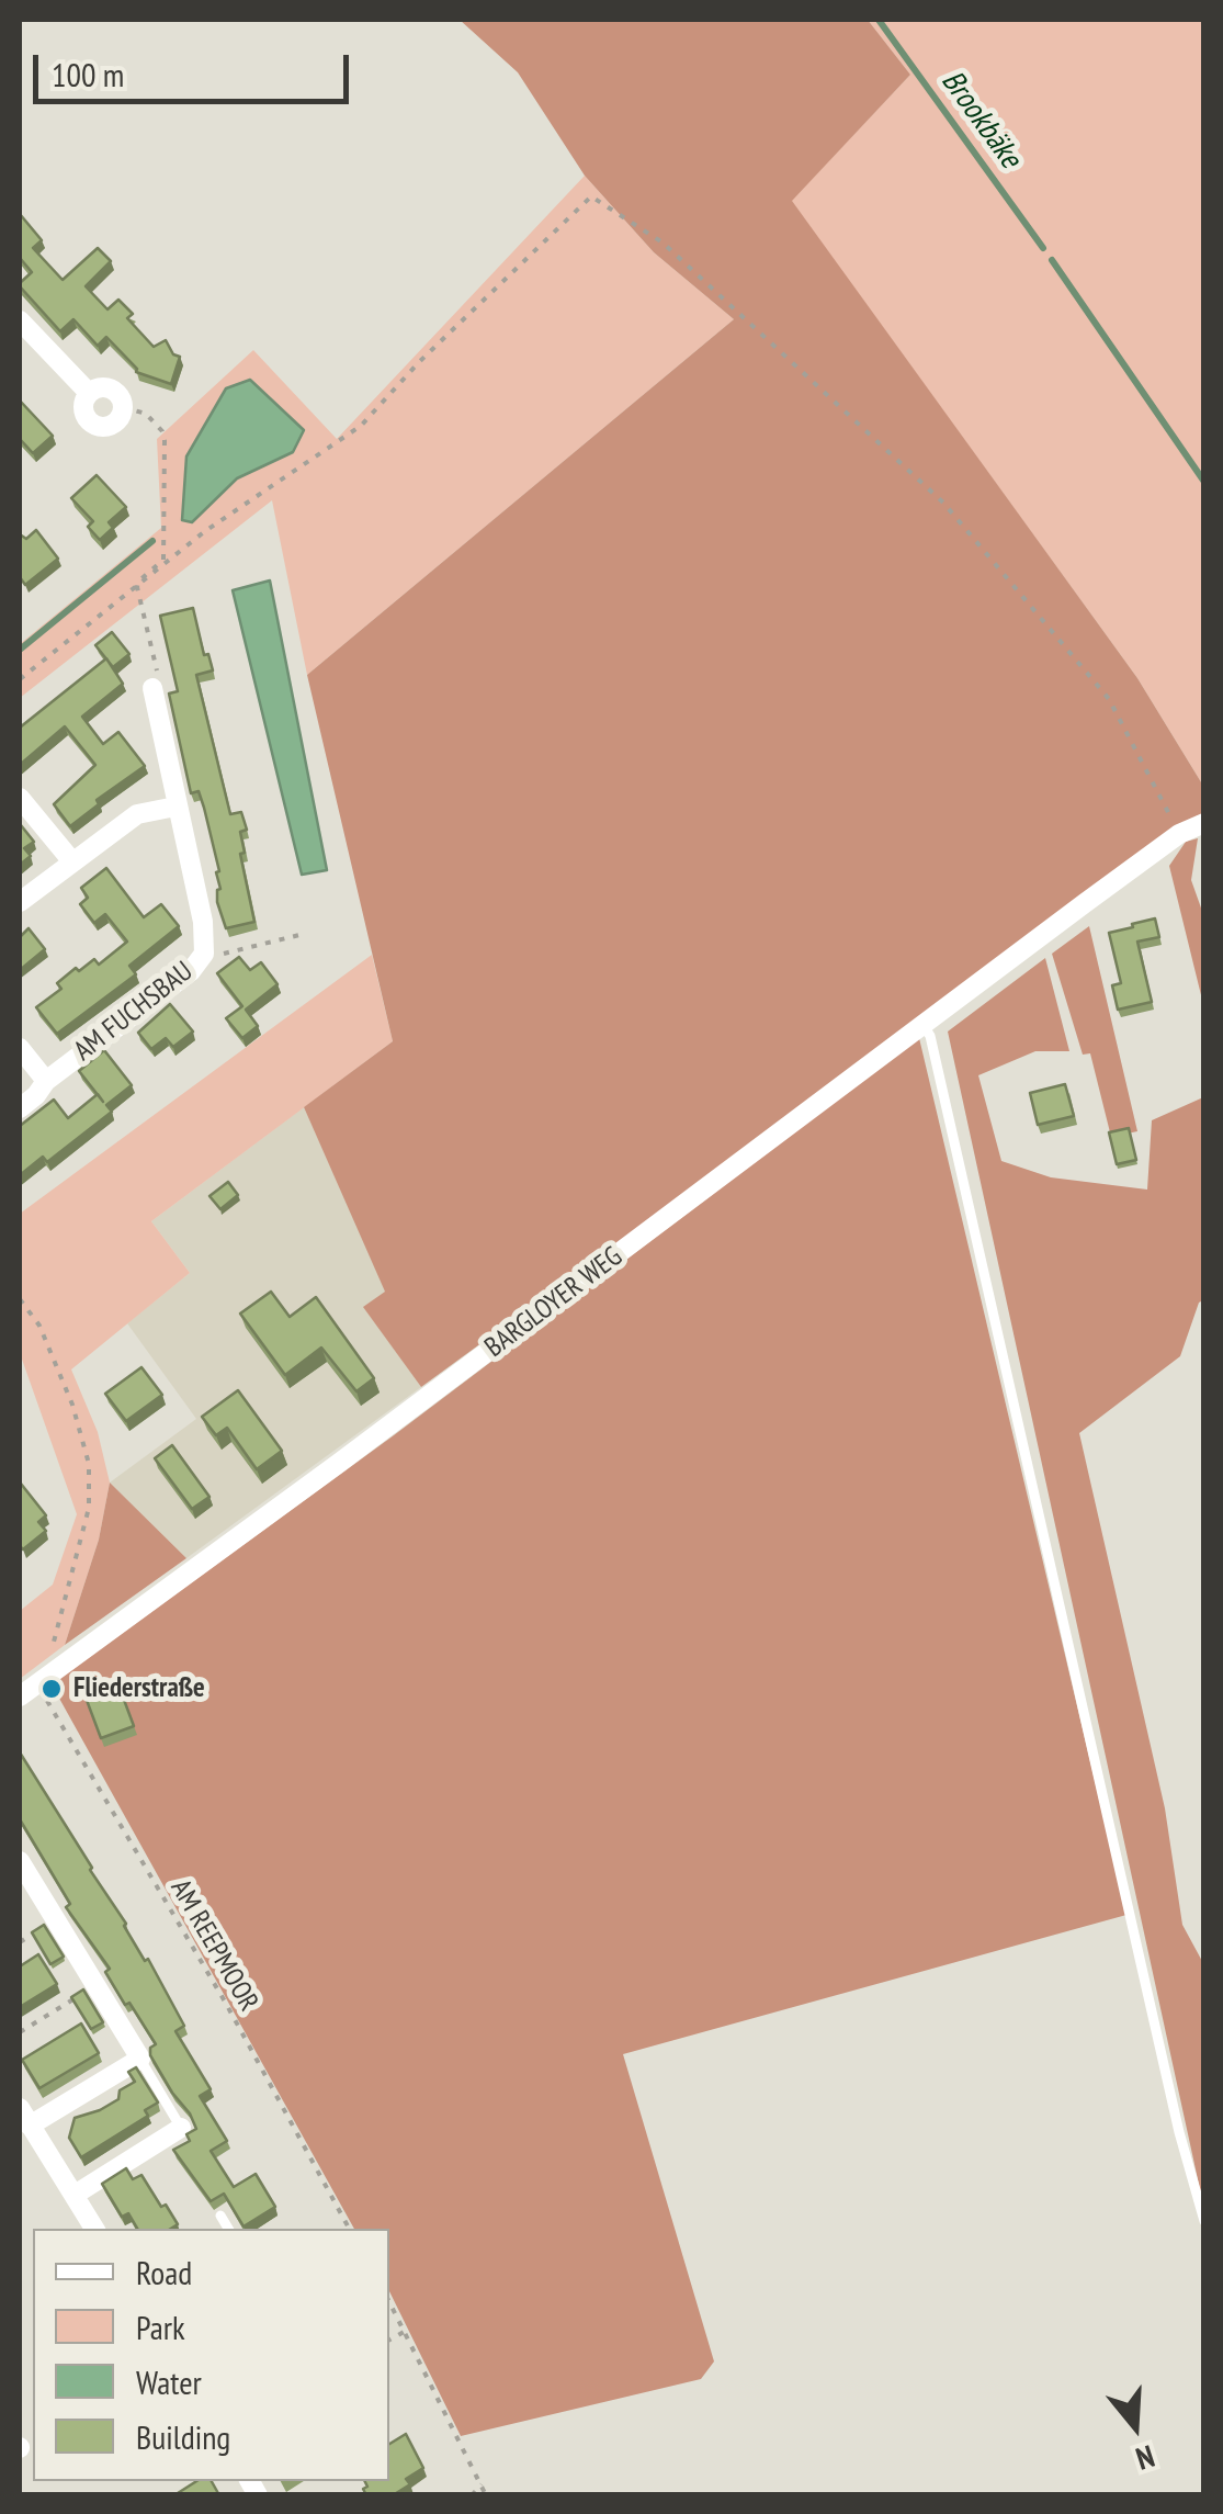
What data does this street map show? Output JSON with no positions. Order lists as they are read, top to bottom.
{
  "streets": {
    "street": ["AM FUCHSBAU", "BARGLOYER WEG"],
    "path": ["AM REEPMOOR"]
  },
  "crossings": [
    ["BARGLOYER WEG", "AM REEPMOOR"]
  ],
  "water": ["Brookbäke"],
  "places": ["Fliederstraße"],
  "legend": [
    "Road",
    "Park",
    "Water",
    "Building"
  ],
  "scale_bar": "100 m",
  "north": "bottom"
}
